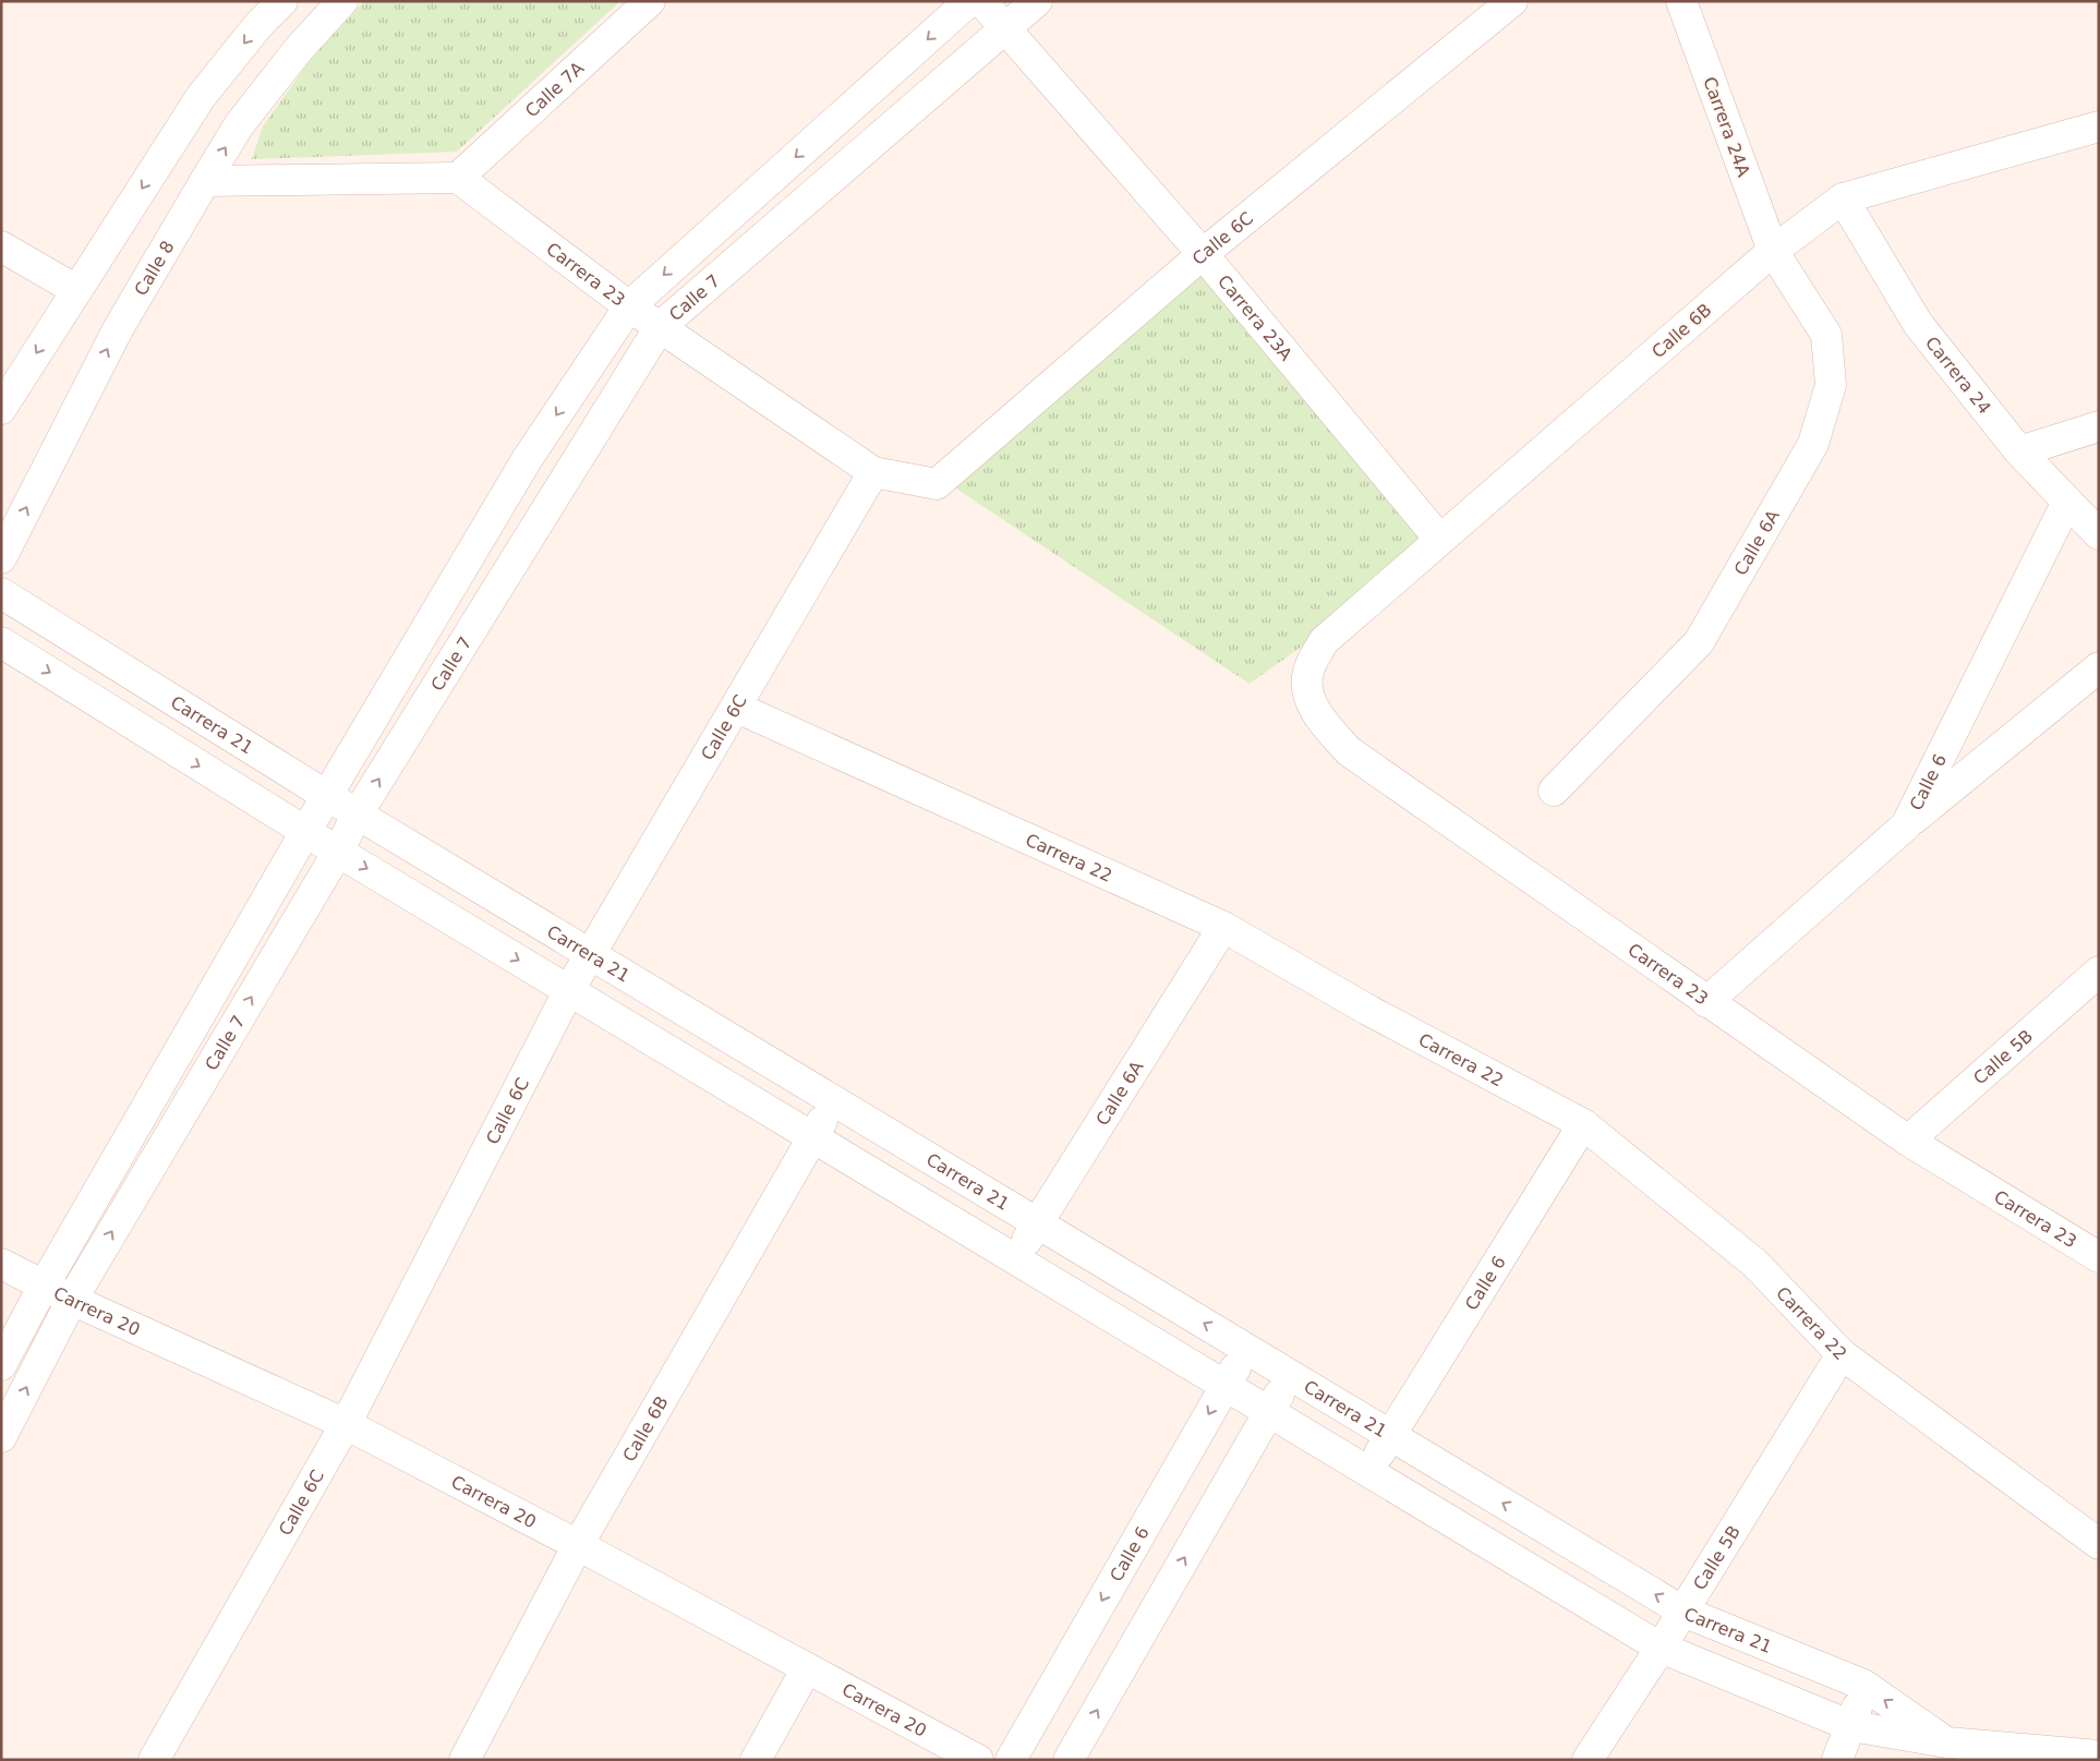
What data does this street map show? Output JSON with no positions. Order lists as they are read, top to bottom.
{
  "streets": {
    "street": [
      "Calle 7A",
      "Carrera 24A",
      "Calle 6C",
      "Calle 8",
      "Carrera 23",
      "Calle 7",
      "Carrera 23A",
      "Calle 6B",
      "Carrera 24",
      "Calle 6A",
      "Carrera 21",
      "Calle 6",
      "Carrera 22",
      "Calle 5B",
      "Carrera 20"
    ]
  },
  "crossings": [
    ["Calle 7A", "Carrera 23"],
    ["Carrera 24A", "Calle 6B"],
    ["Carrera 24A", "Calle 6A"],
    ["Calle 6C", "Carrera 23"],
    ["Calle 6C", "Carrera 23A"],
    ["Calle 6C", "Carrera 21"],
    ["Calle 6C", "Carrera 22"],
    ["Calle 6C", "Carrera 20"],
    ["Carrera 23", "Calle 7"],
    ["Carrera 23", "Calle 6B"],
    ["Carrera 23", "Calle 6"],
    ["Carrera 23", "Calle 5B"],
    ["Calle 7", "Carrera 23A"],
    ["Calle 7", "Carrera 21"],
    ["Calle 7", "Carrera 20"],
    ["Carrera 23A", "Calle 6B"],
    ["Calle 6B", "Carrera 24"],
    ["Calle 6B", "Calle 6A"],
    ["Calle 6B", "Carrera 21"],
    ["Calle 6B", "Carrera 20"],
    ["Carrera 24", "Calle 6"],
    ["Calle 6A", "Carrera 21"],
    ["Calle 6A", "Carrera 22"],
    ["Carrera 21", "Calle 6"],
    ["Carrera 21", "Calle 5B"],
    ["Calle 6", "Carrera 22"],
    ["Carrera 22", "Calle 5B"]
  ]
}
